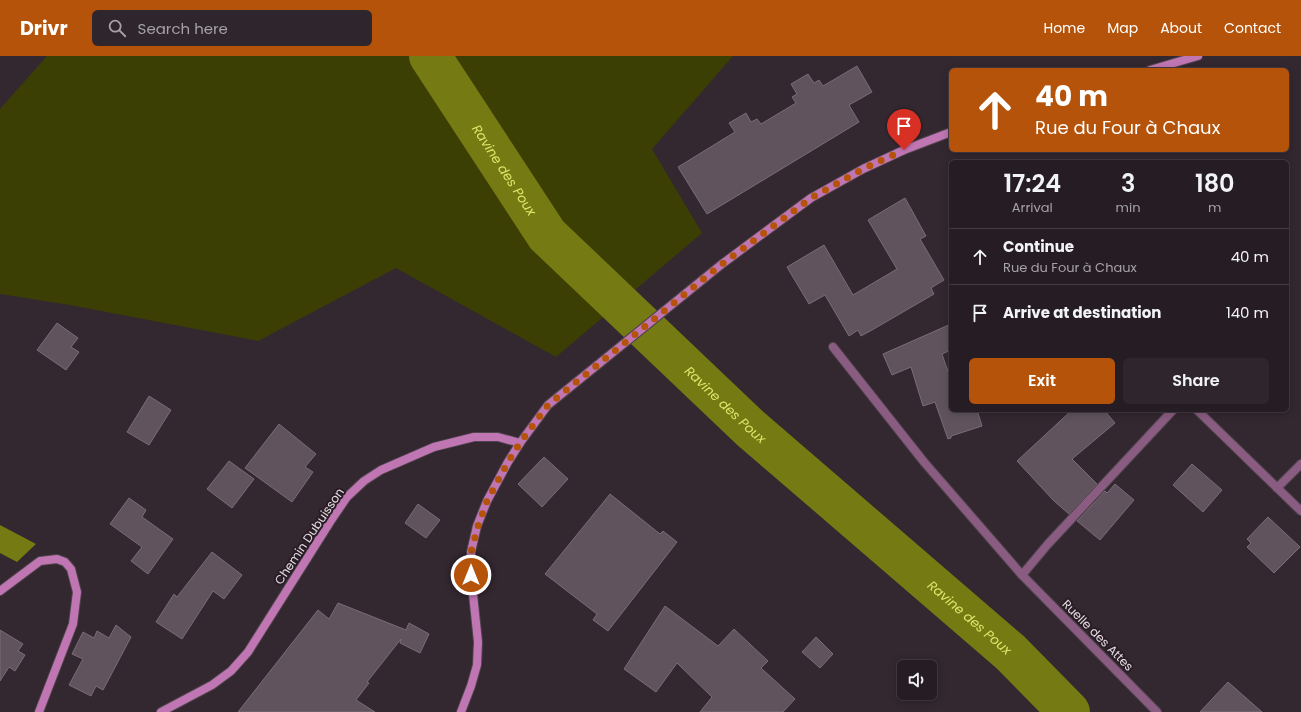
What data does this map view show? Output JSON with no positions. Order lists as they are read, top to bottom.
{
  "streets": {
    "main road": ["Chemin Dubuisson"],
    "street": ["Ruelle des Attes"]
  },
  "water": ["Ravine des Poux"],
  "page": {
    "header": "Drivr",
    "search": "Search here",
    "nav": [
      "Home",
      "Map",
      "About",
      "Contact"
    ],
    "turn": ["40 m", "Rue du Four à Chaux"],
    "eta": [
      "17:24",
      "Arrival",
      "3",
      "min",
      "180",
      "m"
    ],
    "list": [
      {
        "name": "Continue",
        "note": "Rue du Four à Chaux",
        "value": "40 m"
      },
      {
        "name": "Arrive at destination",
        "value": "140 m"
      }
    ],
    "buttons": ["Exit", "Share"]
  }
}
